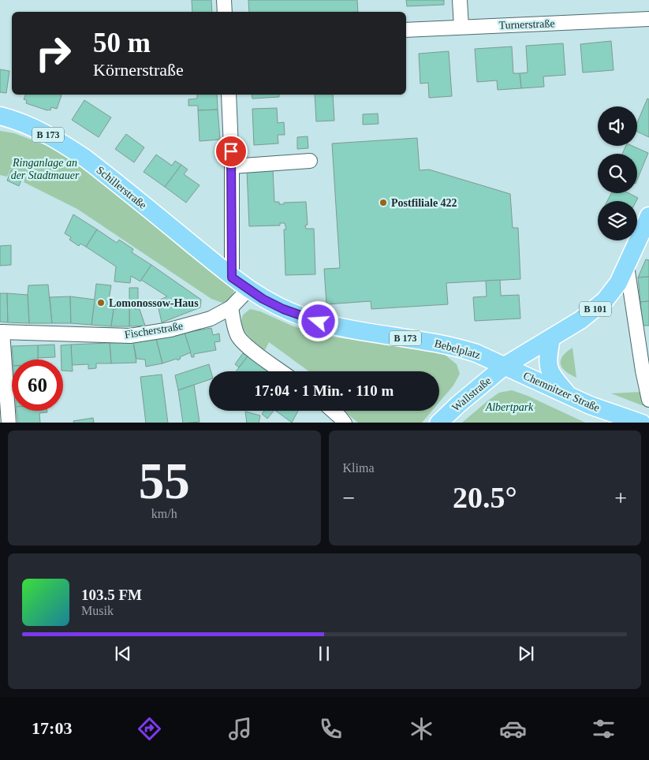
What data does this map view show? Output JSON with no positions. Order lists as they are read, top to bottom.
{
  "streets": {
    "main road": [
      "B 173",
      "Schillerstraße",
      "B 101",
      "Bebelplatz",
      "Chemnitzer Straße",
      "Wallstraße"
    ],
    "street": ["Turnerstraße", "Fischerstraße"]
  },
  "crossings": [
    ["Schillerstraße", "Bebelplatz"],
    ["B 101", "Bebelplatz"],
    ["B 101", "Chemnitzer Straße"],
    ["B 101", "Wallstraße"],
    ["Fischerstraße", "Bebelplatz"],
    ["Bebelplatz", "Chemnitzer Straße"],
    ["Bebelplatz", "Wallstraße"],
    ["Chemnitzer Straße", "Wallstraße"]
  ],
  "parks": ["Ringanlage an der Stadtmauer", "Albertpark"],
  "places": ["Postfiliale 422", "Lomonossow-Haus"],
  "page": {
    "turn": ["50 m", "Körnerstraße"],
    "limit": "60",
    "trip": "17:04 · 1 Min. · 110 m",
    "tile": [
      ["55", "km/h"],
      "Klima"
    ],
    "heat": ["−", "20.5°", "+"],
    "song": ["103.5 FM", "Musik"],
    "tabs": "17:03"
  }
}
